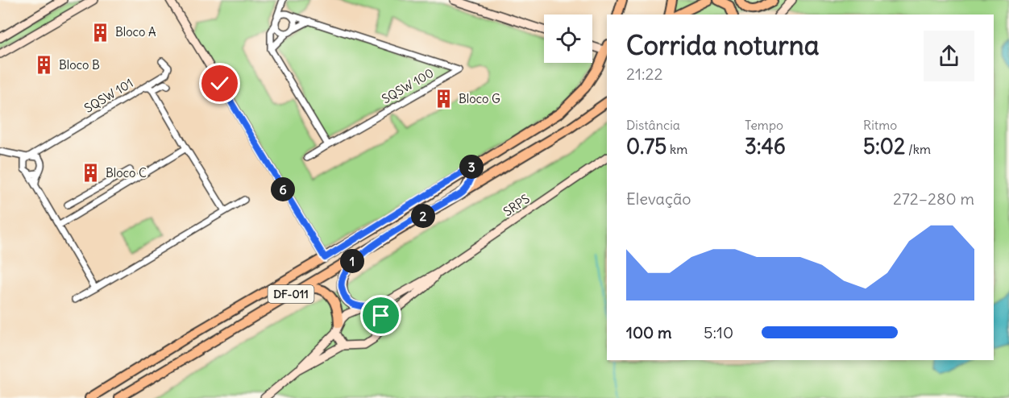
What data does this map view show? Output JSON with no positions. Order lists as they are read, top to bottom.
{
  "streets": {
    "main road": ["SRPS", "DF-011"],
    "street": ["SQSW 100", "SQSW 101"]
  },
  "places": {
    "building": [
      "Bloco A",
      "Bloco B",
      "Bloco G",
      "Bloco C"
    ]
  },
  "page": {
    "heading": ["Corrida noturna", "21:22"],
    "stats": [
      ["Distância", "0.75 km"],
      ["Tempo", "3:46"],
      ["Ritmo", "5:02 /km"]
    ],
    "pins": [
      "3",
      "6",
      "2",
      "1"
    ],
    "chart": ["Elevação", "272–280 m"],
    "list": [
      {
        "name": "100 m",
        "note": "5:10"
      }
    ]
  }
}
